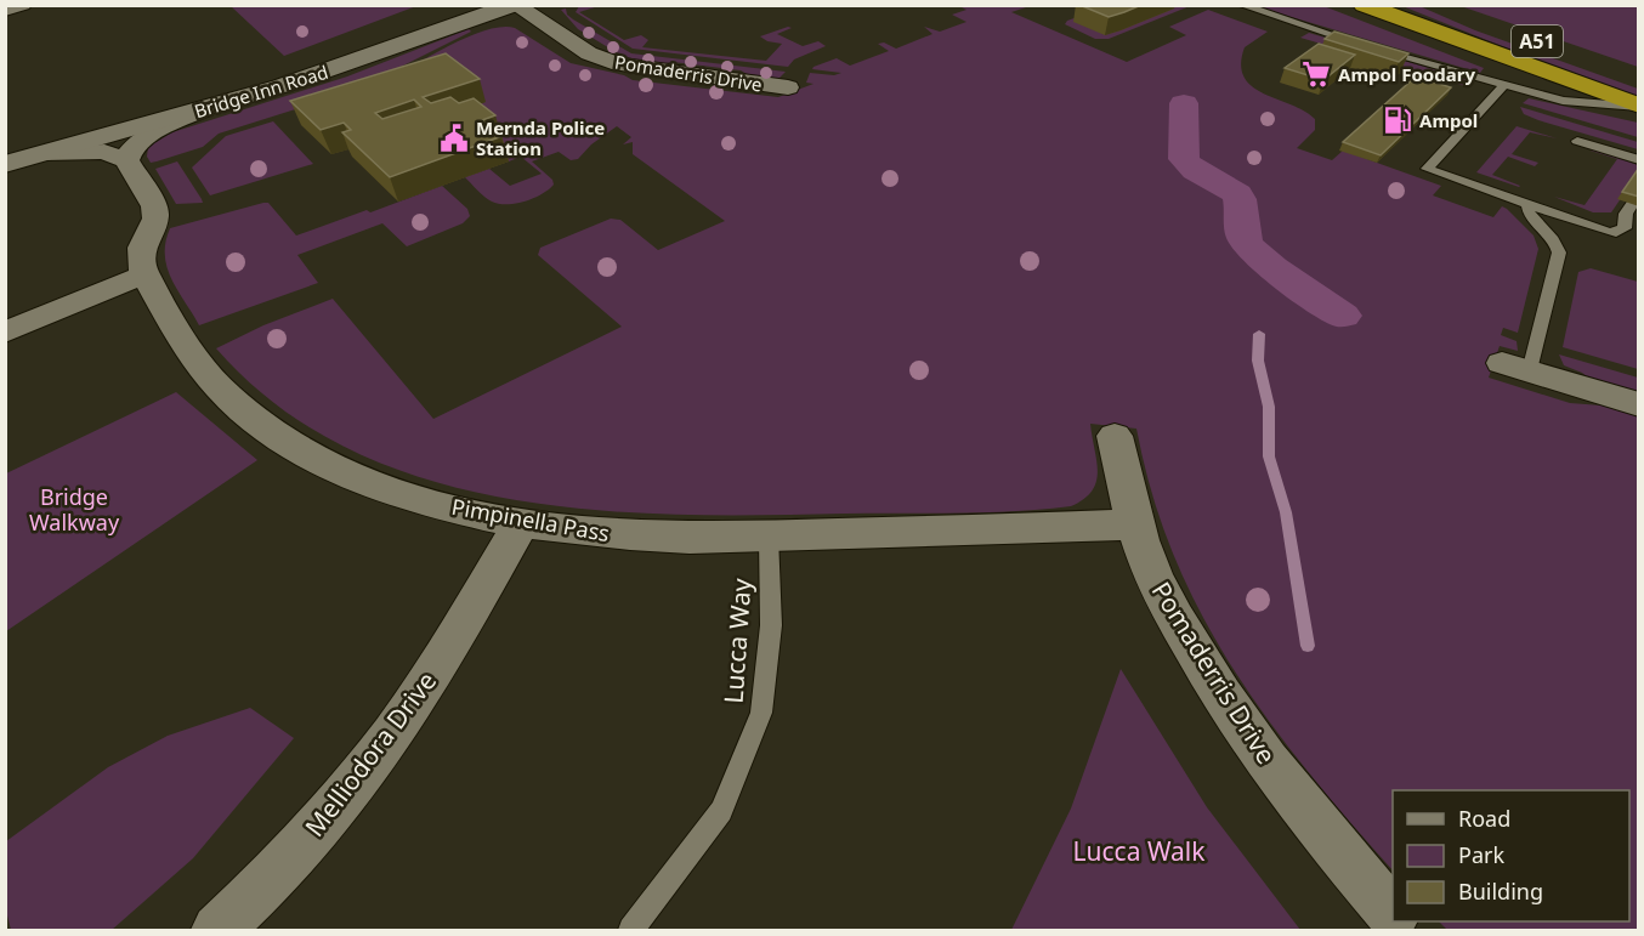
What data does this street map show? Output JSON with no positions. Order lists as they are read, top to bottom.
{
  "streets": {
    "highway": ["A51"],
    "main road": ["Bridge Inn Road"],
    "street": ["Pomaderris Drive", "Pimpinella Pass", "Melliodora Drive"],
    "lane": ["Lucca Way"]
  },
  "crossings": [
    ["Pomaderris Drive", "Bridge Inn Road"],
    ["Pomaderris Drive", "Pimpinella Pass"],
    ["Pimpinella Pass", "Lucca Way"],
    ["Pimpinella Pass", "Melliodora Drive"]
  ],
  "parks": ["Bridge Walkway", "Lucca Walk"],
  "places": {
    "supermarket": ["Ampol Foodary"],
    "fuel station": ["Ampol"],
    "public building": ["Mernda Police Station"]
  },
  "legend": ["Road", "Park", "Building"]
}
